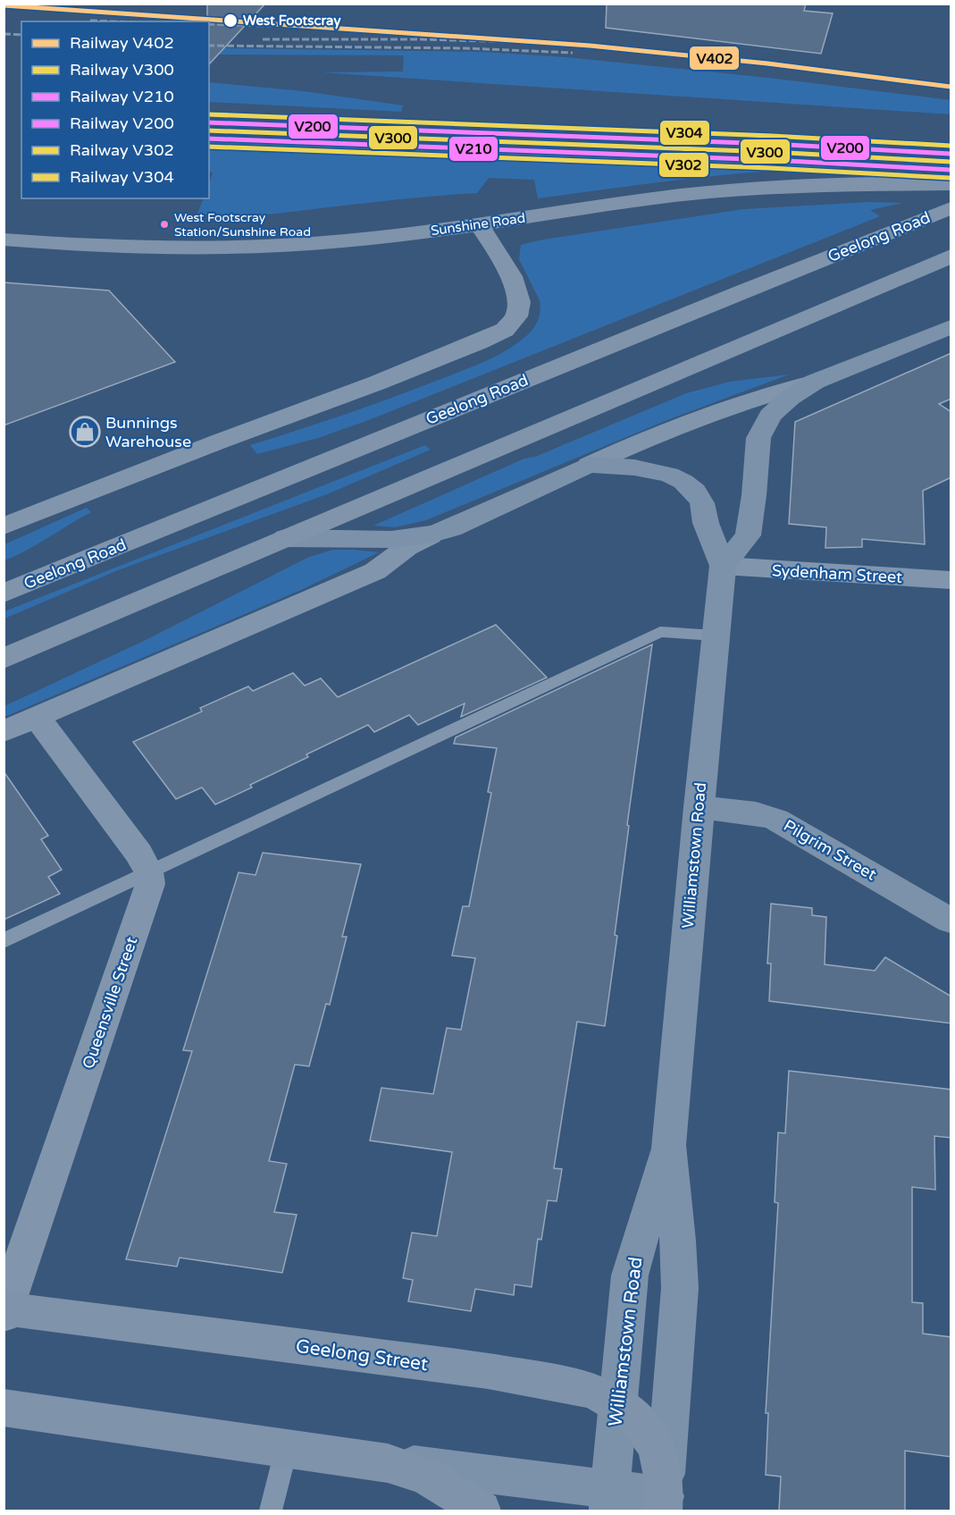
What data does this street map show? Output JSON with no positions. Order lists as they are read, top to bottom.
{
  "streets": {
    "highway": ["Geelong Road"],
    "main road": ["Sunshine Road", "Geelong Street"],
    "street": [
      "Sydenham Street",
      "Pilgrim Street",
      "Williamstown Road",
      "Queensville Street"
    ]
  },
  "crossings": [
    ["Sydenham Street", "Williamstown Road"],
    ["Pilgrim Street", "Williamstown Road"],
    ["Williamstown Road", "Geelong Street"],
    ["Queensville Street", "Geelong Street"]
  ],
  "places": {
    "other": ["West Footscray", "West Footscray Station/Sunshine Road"],
    "shop": ["Bunnings Warehouse"]
  },
  "lines": [
    "rail line V402",
    "rail line V304",
    "rail line V200",
    "rail line V300",
    "rail line V210",
    "rail line V302"
  ],
  "legend": [
    "Railway V402",
    "Railway V300",
    "Railway V210",
    "Railway V200",
    "Railway V302",
    "Railway V304"
  ]
}
